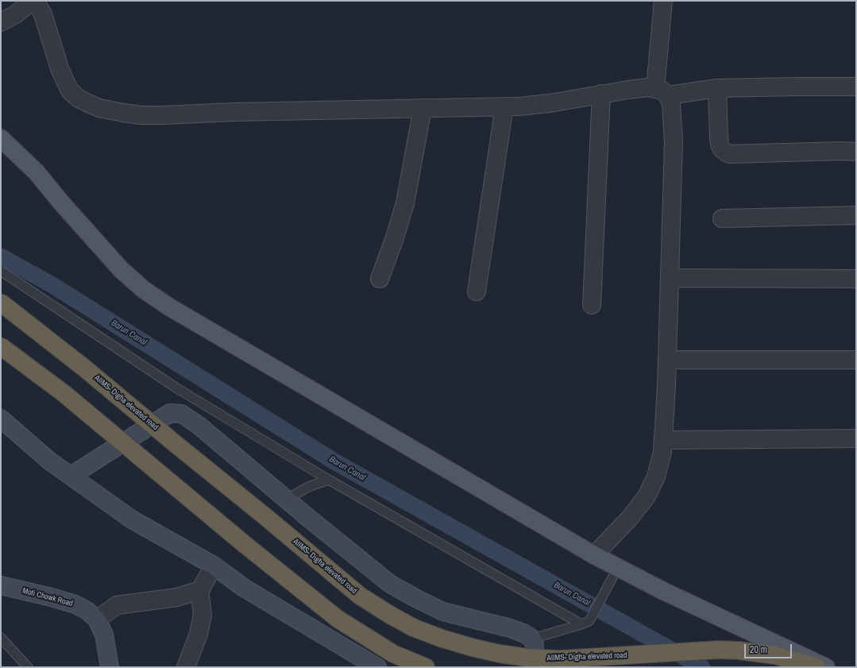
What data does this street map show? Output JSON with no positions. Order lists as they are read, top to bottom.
{
  "streets": {
    "highway": ["AIIMS- Digha elevated road"],
    "street": ["Moti Chowk Road"]
  },
  "water": ["Barun Canal"],
  "scale_bar": "20 m"
}
